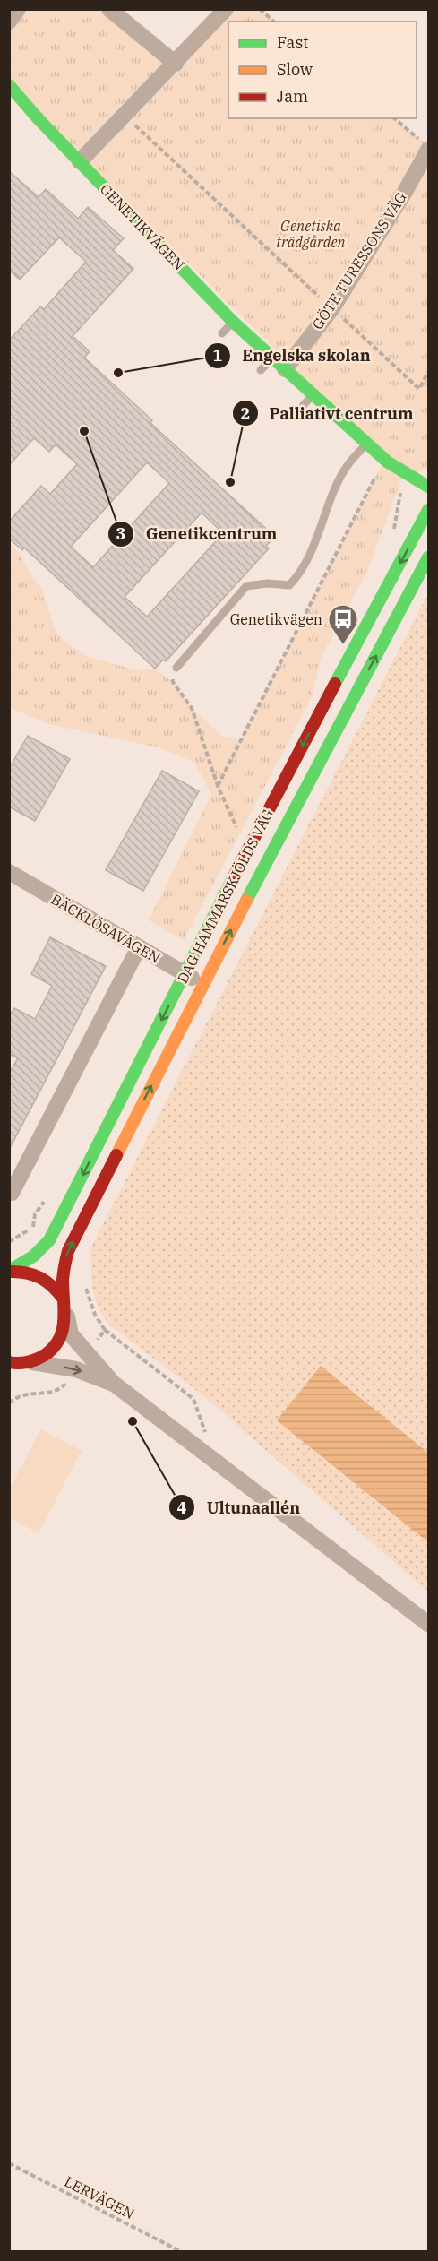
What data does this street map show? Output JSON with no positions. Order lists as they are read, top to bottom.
{
  "streets": {
    "main road": ["GENETIKVÄGEN", "DAG HAMMARSKJÖLDS VÄG"],
    "street": ["GÖTE TURESSONS VÄG", "BÄCKLÖSAVÄGEN"],
    "path": ["LERVÄGEN"]
  },
  "crossings": [
    ["GENETIKVÄGEN", "GÖTE TURESSONS VÄG"],
    ["DAG HAMMARSKJÖLDS VÄG", "BÄCKLÖSAVÄGEN"]
  ],
  "parks": ["Genetiska trädgården"],
  "places": {
    "other": [
      "Engelska skolan",
      "Genetikcentrum",
      "Palliativt centrum",
      "Ultunaallén"
    ],
    "bus stop": ["Genetikvägen"]
  },
  "legend": ["Fast", "Slow", "Jam"]
}
